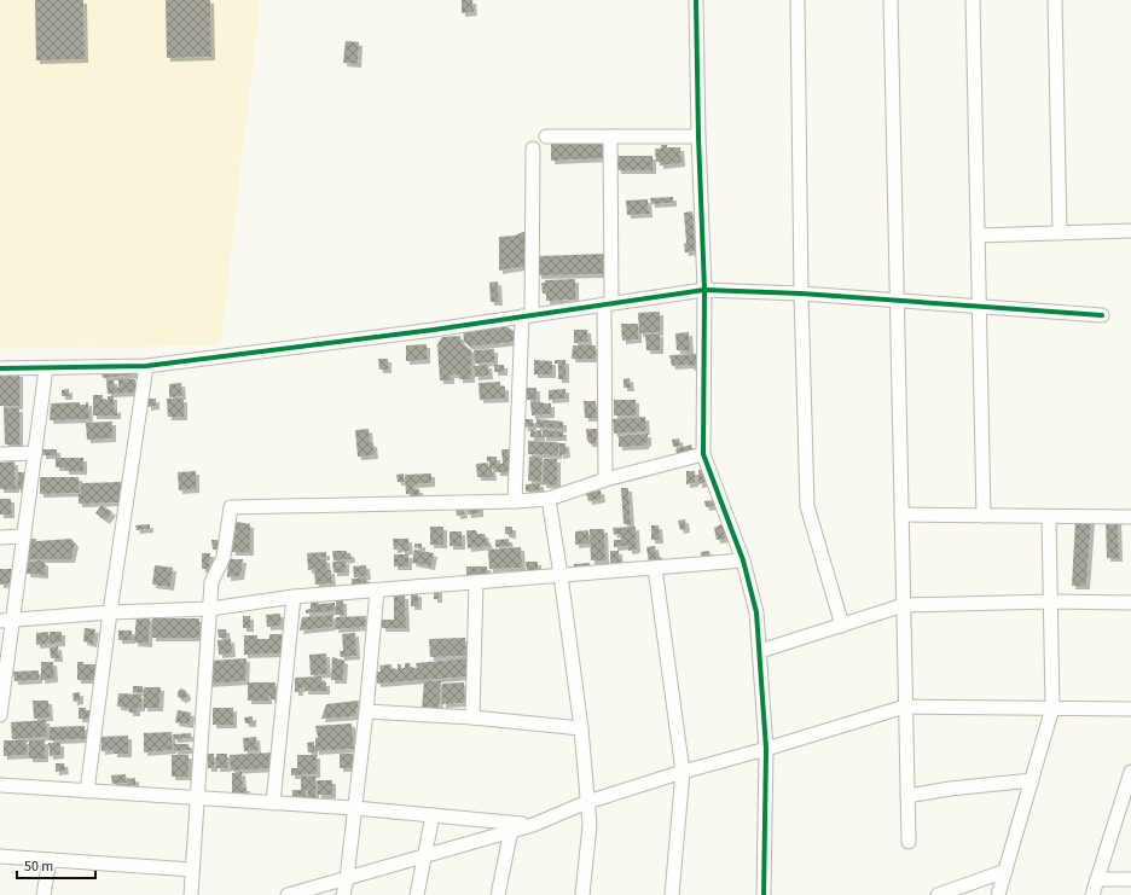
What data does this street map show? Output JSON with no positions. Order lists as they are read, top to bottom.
{
  "scale_bar": "50 m"
}
